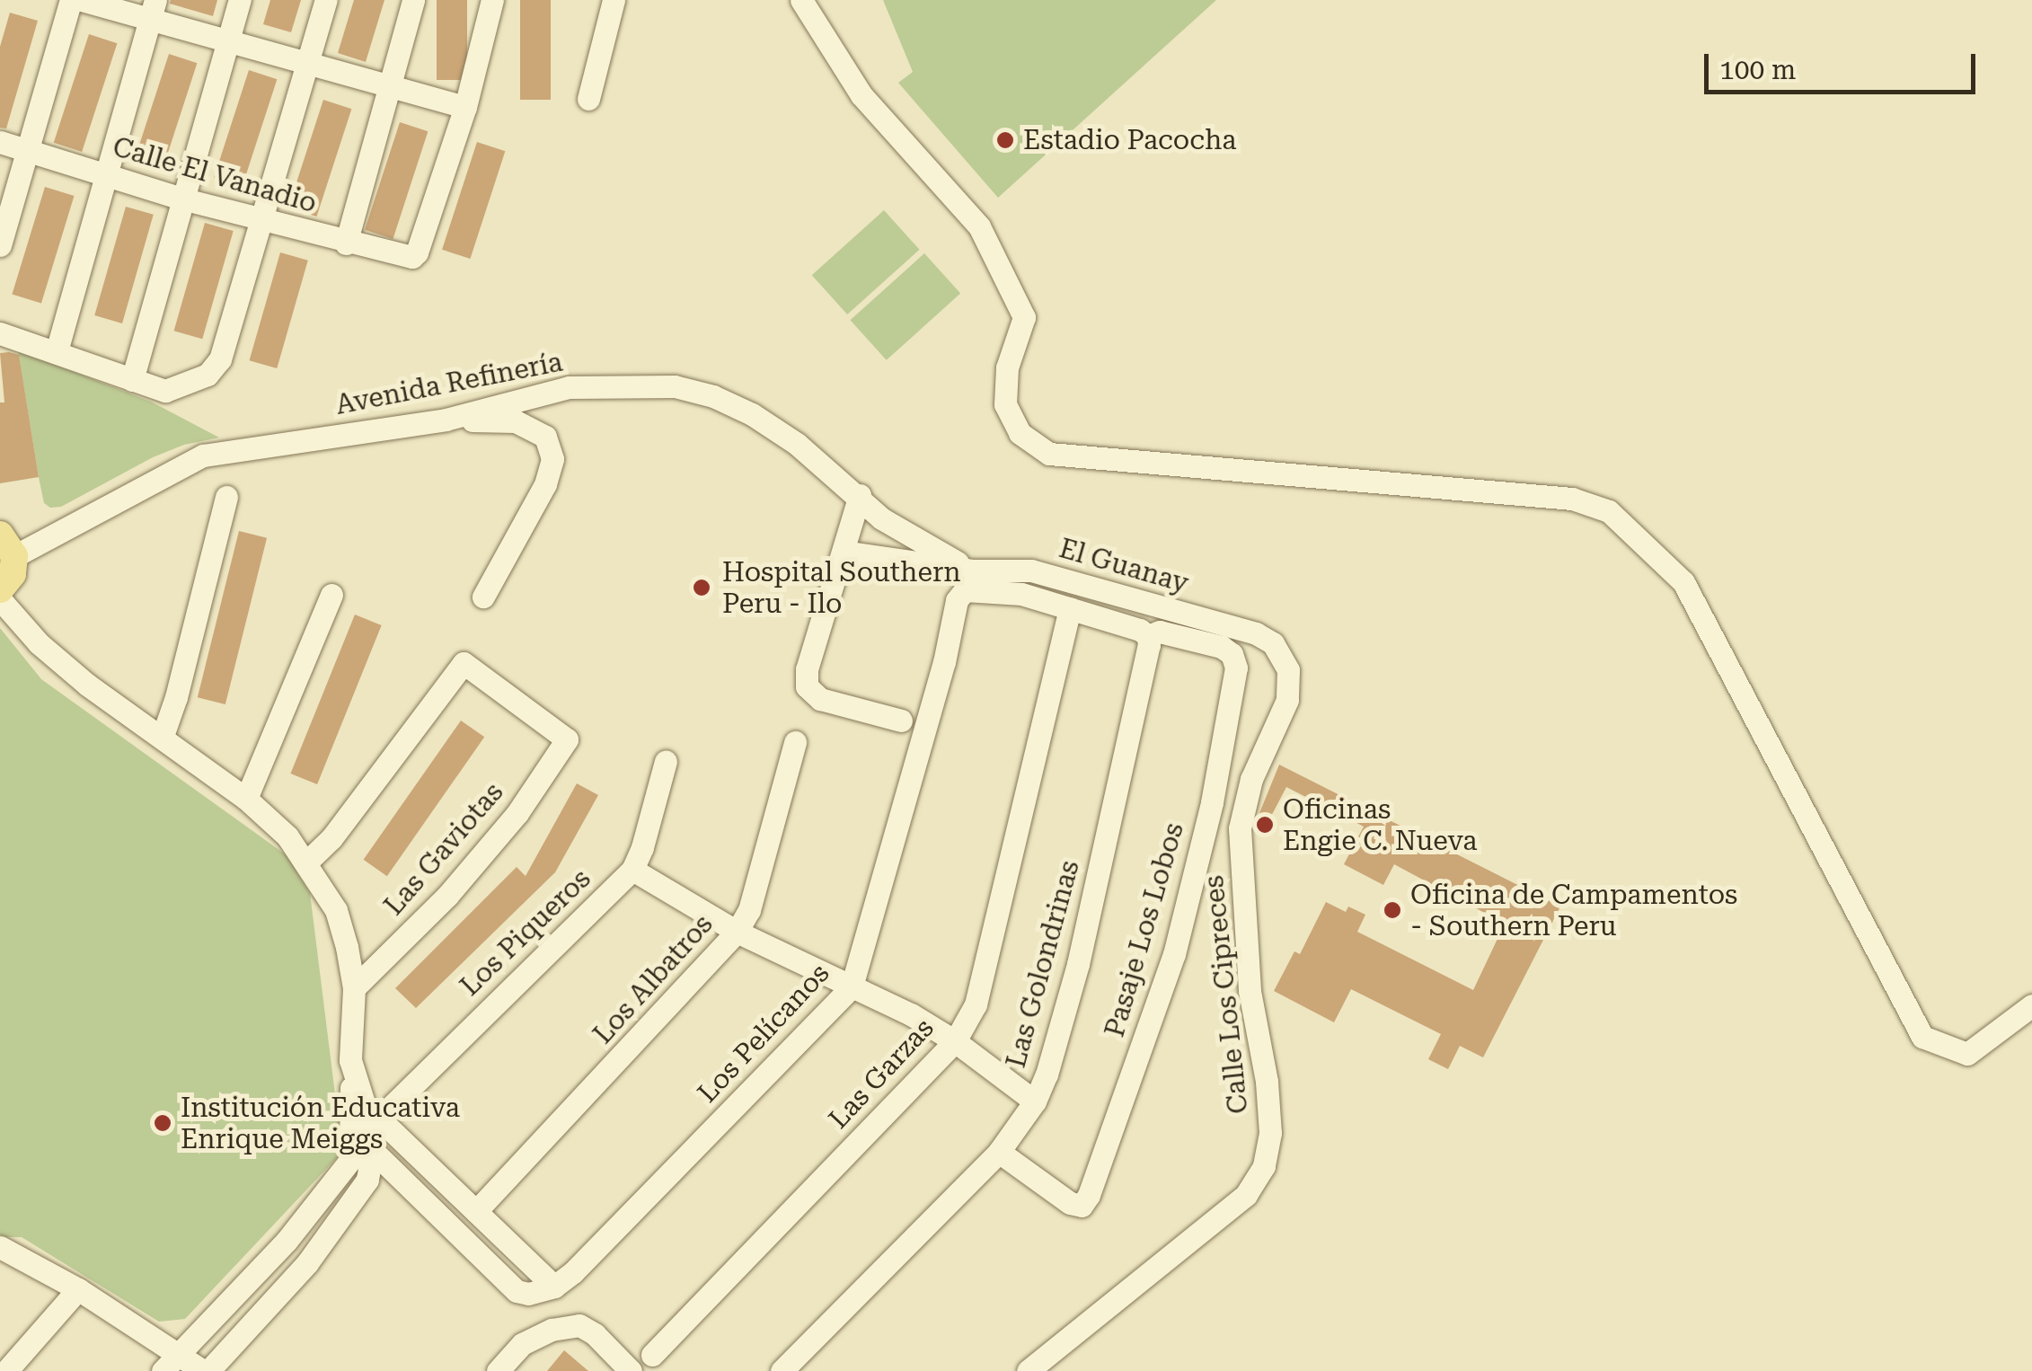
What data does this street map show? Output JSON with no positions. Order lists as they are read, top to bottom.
{
  "streets": {
    "street": [
      "Calle El Vanadio",
      "Avenida Refinería",
      "El Guanay",
      "Las Gaviotas",
      "Pasaje Los Lobos",
      "Los Piqueros",
      "Las Golondrinas",
      "Los Albatros",
      "Calle Los Cipreces",
      "Los Pelícanos",
      "Las Garzas"
    ]
  },
  "crossings": [
    ["Avenida Refinería", "El Guanay"],
    ["El Guanay", "Calle Los Cipreces"],
    ["Pasaje Los Lobos", "Las Golondrinas"],
    ["Pasaje Los Lobos", "Los Pelícanos"],
    ["Las Golondrinas", "Los Pelícanos"],
    ["Los Pelícanos", "Las Garzas"]
  ],
  "places": [
    "Estadio Pacocha",
    "Hospital Southern Peru - Ilo",
    "Oficinas Engie C. Nueva",
    "Oficina de Campamentos - Southern Peru",
    "Institución Educativa Enrique Meiggs"
  ],
  "scale_bar": "100 m"
}
